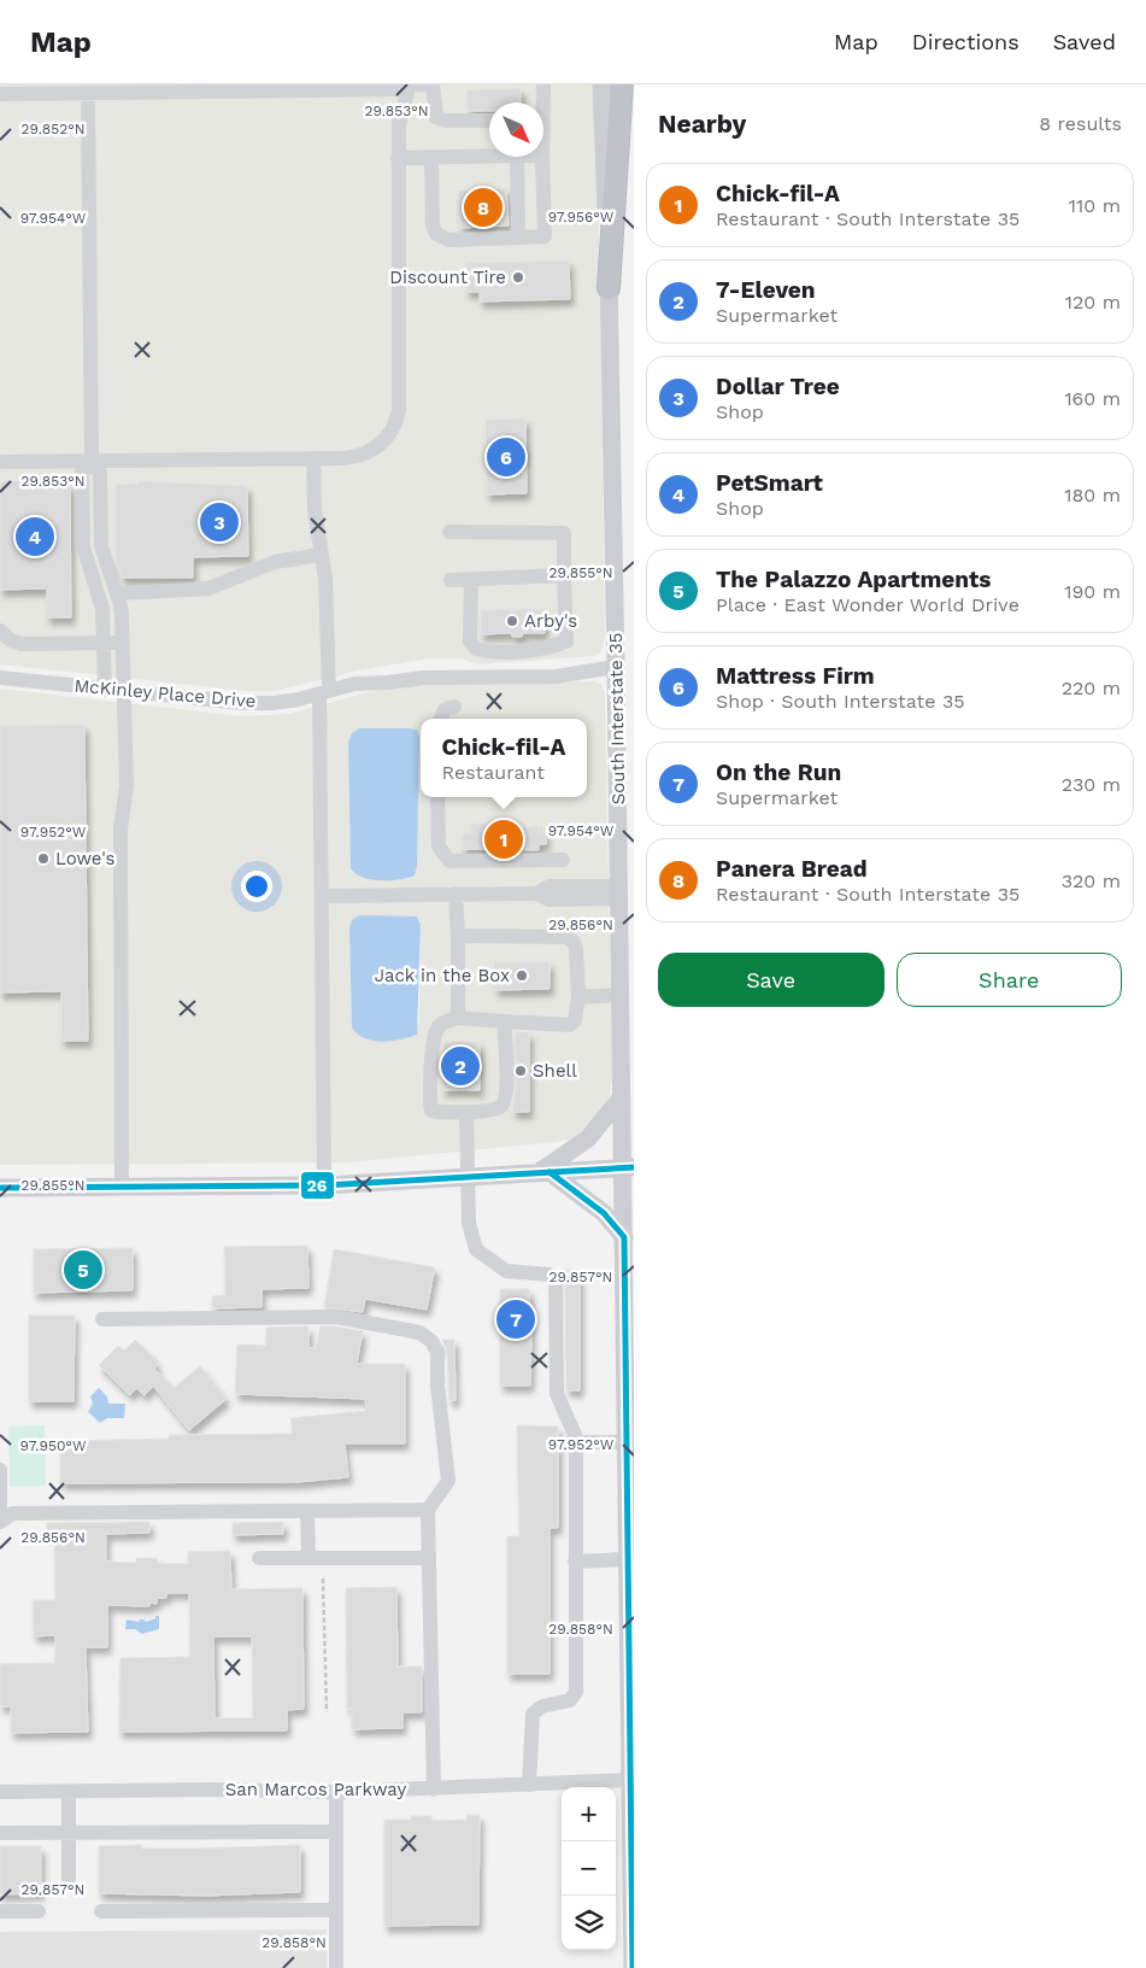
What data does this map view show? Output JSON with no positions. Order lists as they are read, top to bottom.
{
  "streets": {
    "main road": ["South Interstate 35"],
    "street": ["McKinley Place Drive", "San Marcos Parkway"]
  },
  "crossings": [
    ["McKinley Place Drive", "South Interstate 35"]
  ],
  "places": [
    "Discount Tire",
    "Arby's",
    "Lowe's",
    "Jack in the Box",
    "Shell"
  ],
  "lines": ["transit line 26"],
  "north": "bottom right",
  "page": {
    "header": "Map",
    "nav": ["Map", "Directions", "Saved"],
    "heading": ["Nearby", "8 results"],
    "list": [
      {
        "mark": "1",
        "name": "Chick-fil-A",
        "note": "Restaurant · South Interstate 35",
        "value": "110 m"
      },
      {
        "mark": "2",
        "name": "7-Eleven",
        "note": "Supermarket",
        "value": "120 m"
      },
      {
        "mark": "3",
        "name": "Dollar Tree",
        "note": "Shop",
        "value": "160 m"
      },
      {
        "mark": "4",
        "name": "PetSmart",
        "note": "Shop",
        "value": "180 m"
      },
      {
        "mark": "5",
        "name": "The Palazzo Apartments",
        "note": "Place · East Wonder World Drive",
        "value": "190 m"
      },
      {
        "mark": "6",
        "name": "Mattress Firm",
        "note": "Shop · South Interstate 35",
        "value": "220 m"
      },
      {
        "mark": "7",
        "name": "On the Run",
        "note": "Supermarket",
        "value": "230 m"
      },
      {
        "mark": "8",
        "name": "Panera Bread",
        "note": "Restaurant · South Interstate 35",
        "value": "320 m"
      }
    ],
    "pins": [
      "8",
      "6",
      "3",
      "4",
      "1",
      "2",
      "5",
      "7"
    ],
    "popup": ["Chick-fil-A", "Restaurant"],
    "buttons": ["Save", "Share"],
    "map_buttons": ["+", "−"]
  },
  "coordinates": [
    "29.853°N",
    "29.852°N",
    "97.956°W",
    "97.954°W",
    "29.855°N",
    "97.952°W",
    "29.856°N",
    "29.857°N",
    "97.950°W",
    "29.858°N"
  ]
}
